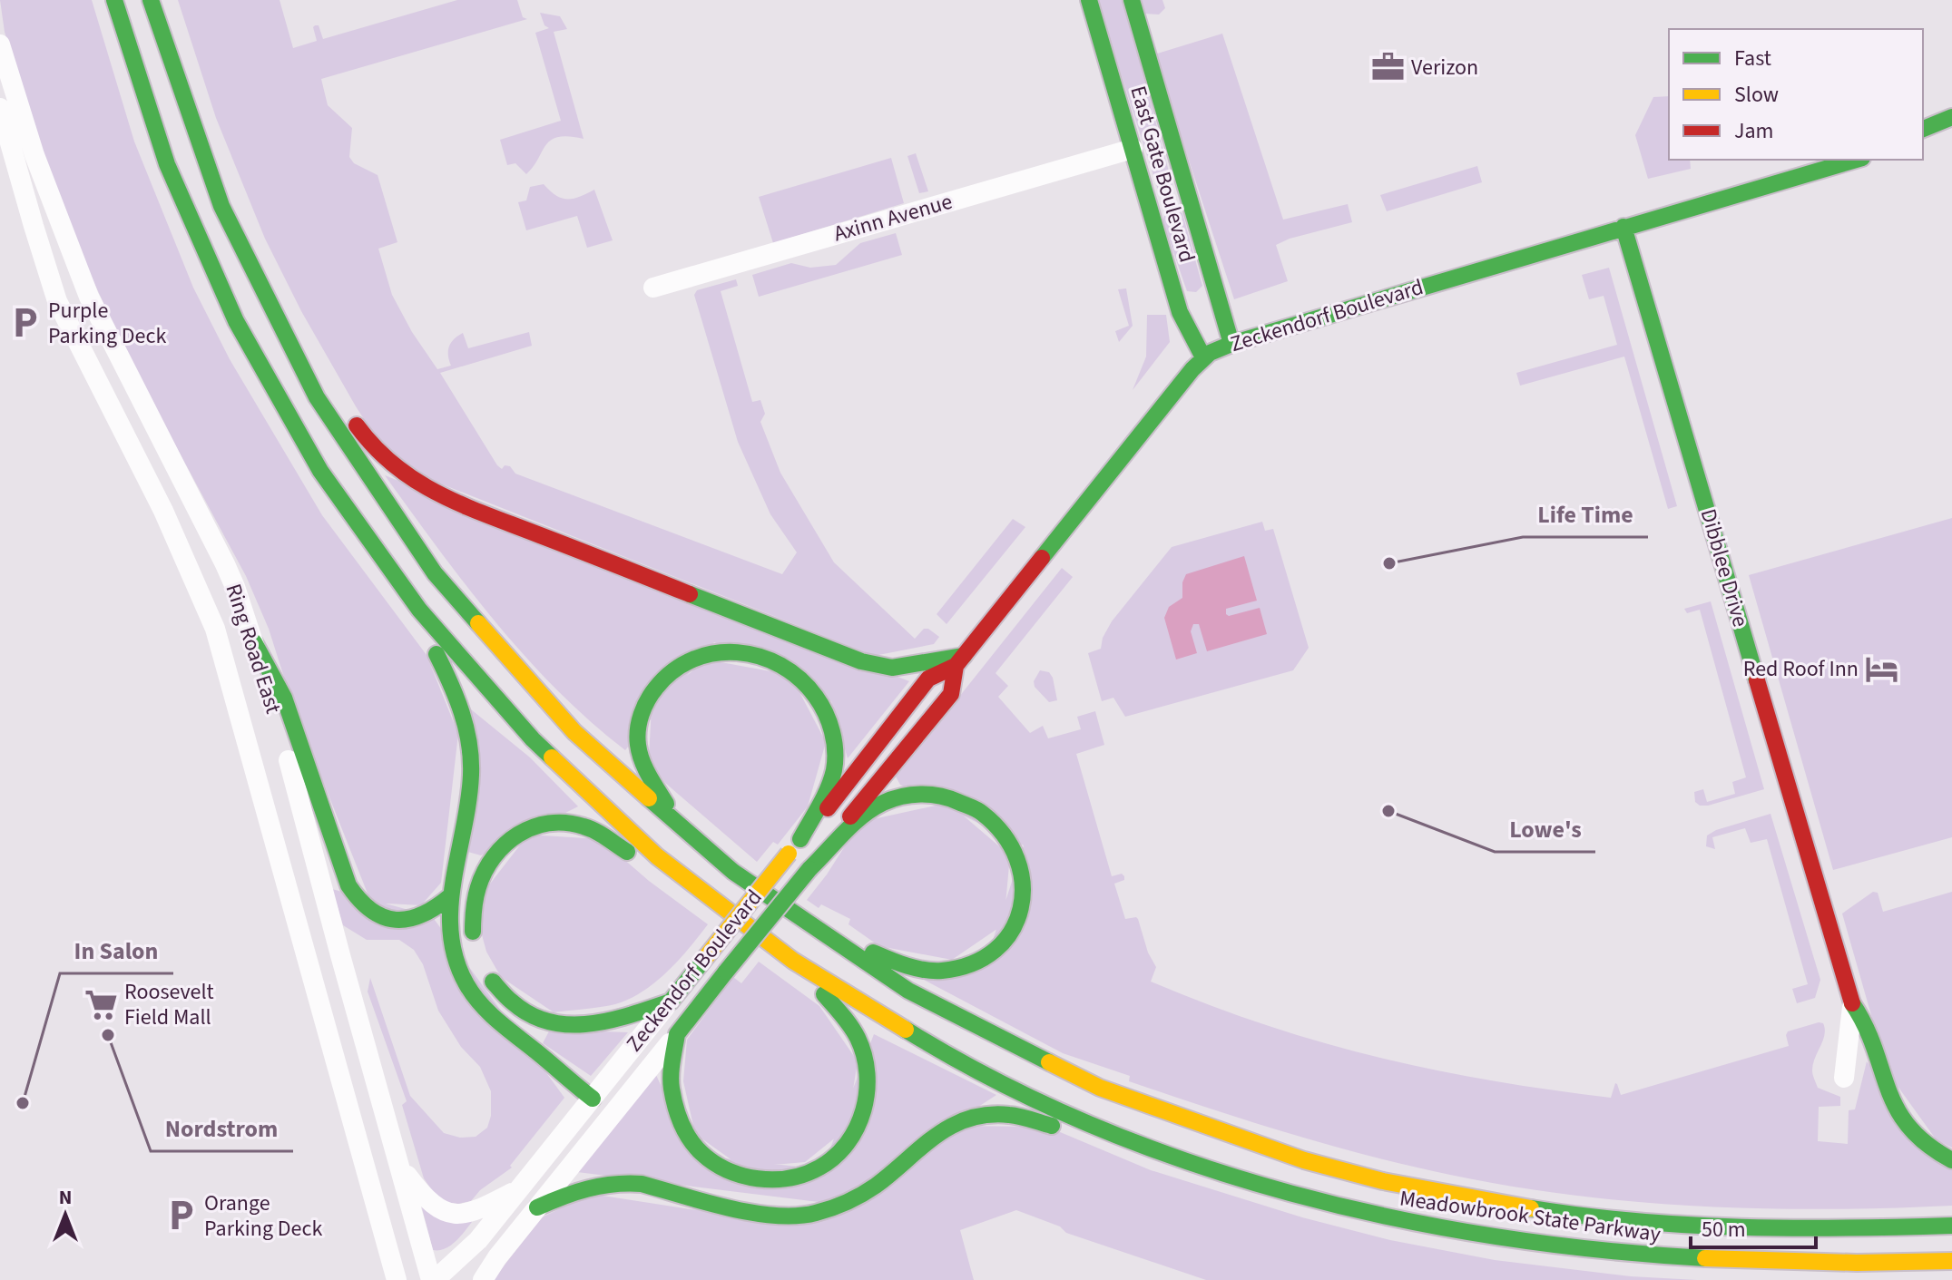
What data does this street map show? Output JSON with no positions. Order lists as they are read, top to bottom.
{
  "streets": {
    "main road": [
      "East Gate Boulevard",
      "Zeckendorf Boulevard",
      "Dibblee Drive",
      "Meadowbrook State Parkway"
    ],
    "street": ["Axinn Avenue", "Ring Road East"]
  },
  "crossings": [
    ["East Gate Boulevard", "Axinn Avenue"],
    ["East Gate Boulevard", "Zeckendorf Boulevard"],
    ["Zeckendorf Boulevard", "Dibblee Drive"],
    ["Zeckendorf Boulevard", "Ring Road East"]
  ],
  "places": {
    "office": ["Verizon"],
    "parking": ["Purple Parking Deck", "Orange Parking Deck"],
    "other": [
      "Life Time",
      "Lowe's",
      "Nordstrom",
      "In Salon"
    ],
    "hotel": ["Red Roof Inn"],
    "supermarket": ["Roosevelt Field Mall"]
  },
  "legend": ["Fast", "Slow", "Jam"],
  "scale_bar": "50 m",
  "north": "top"
}
